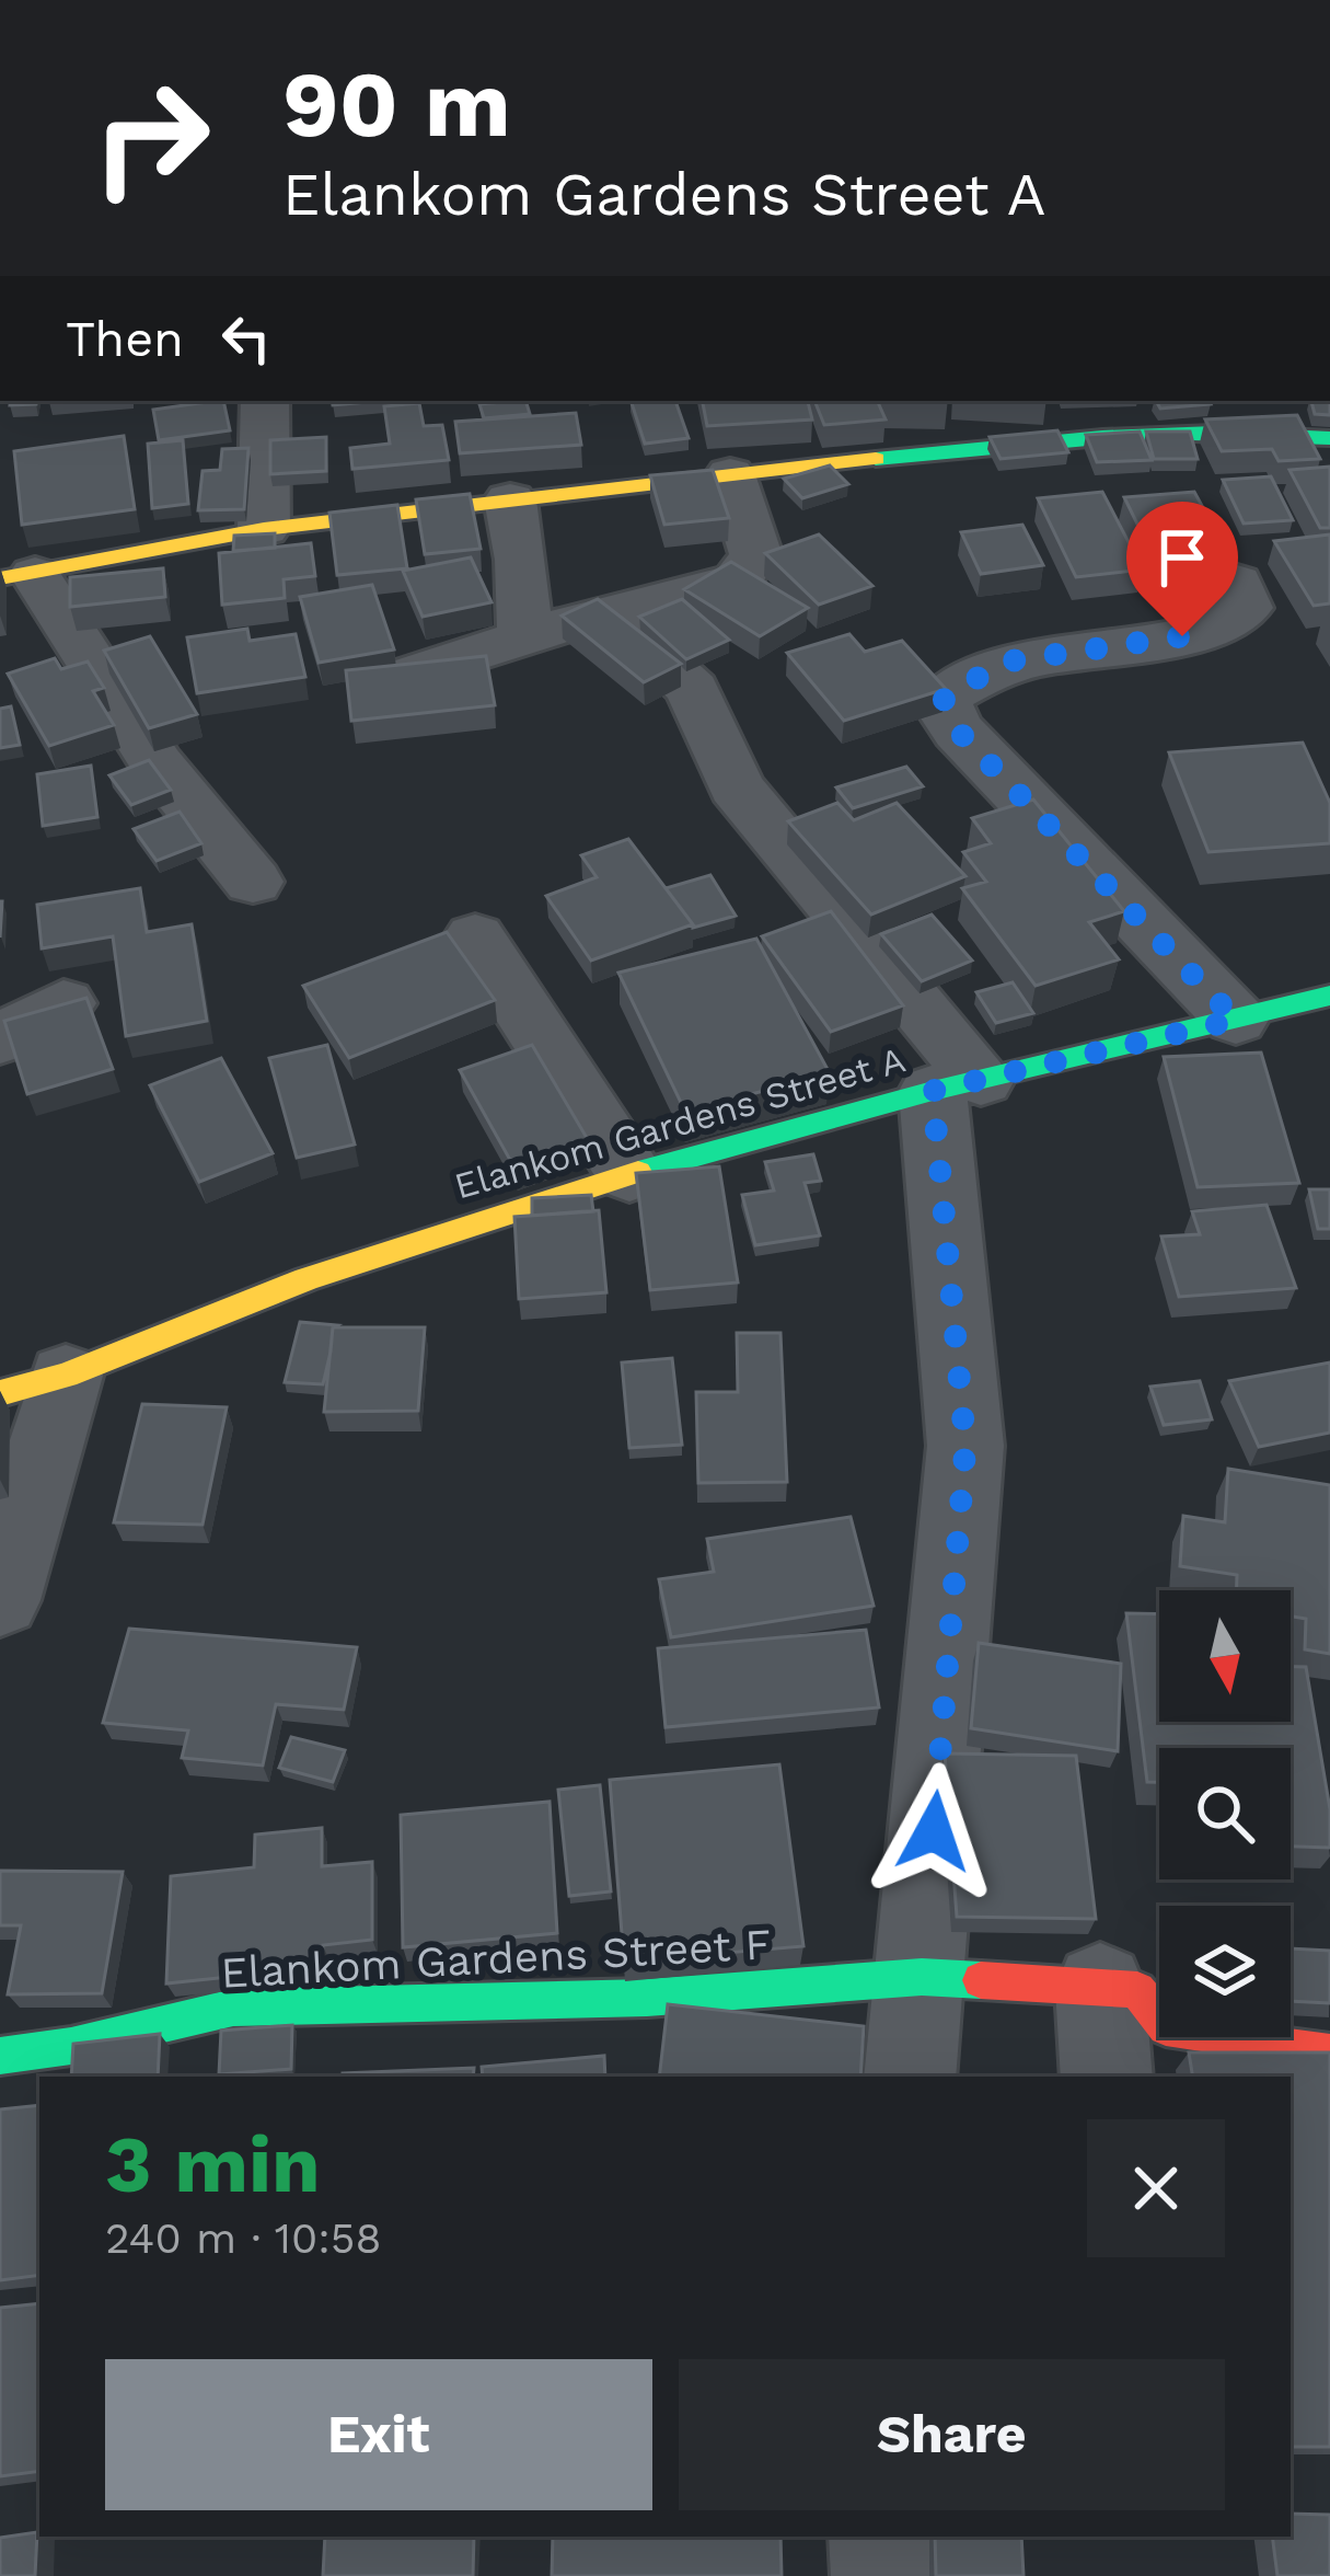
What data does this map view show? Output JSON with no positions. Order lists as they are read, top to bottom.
{
  "streets": {
    "street": ["Elankom Gardens Street A", "Elankom Gardens Street F"]
  },
  "north": "bottom",
  "page": {
    "turn": ["90 m", "Elankom Gardens Street A"],
    "then": "Then",
    "heading": ["3 min", "240 m · 10:58"],
    "buttons": ["Exit", "Share"]
  }
}
